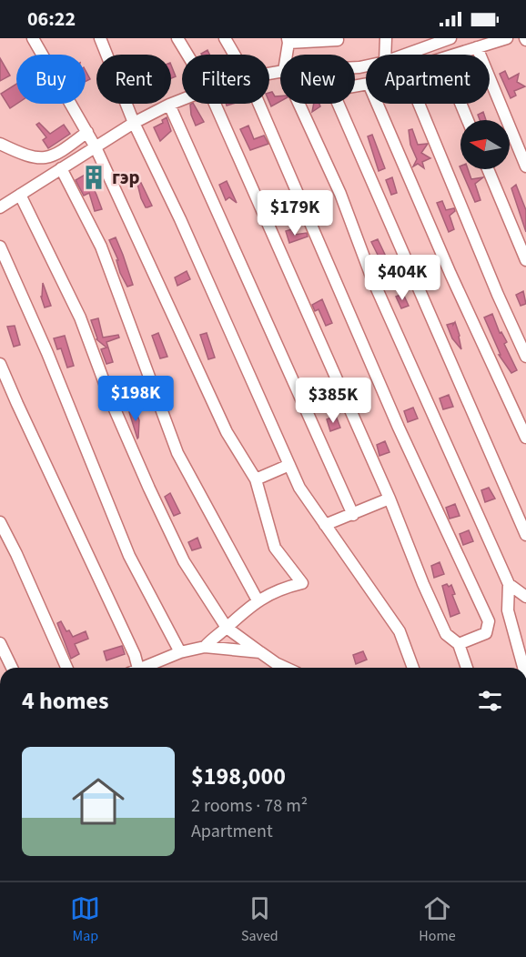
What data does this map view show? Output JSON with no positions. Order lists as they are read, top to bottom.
{
  "places": {
    "building": ["гэр"]
  },
  "north": "left",
  "page": {
    "status": "06:22",
    "chip": [
      "Buy",
      "Rent",
      "Filters",
      "New",
      "Apartment"
    ],
    "price": [
      "$179K",
      "$404K",
      "$198K",
      "$385K"
    ],
    "heading": "4 homes",
    "list": [
      {
        "name": "$198,000",
        "note": "2 rooms · 78 m² · Apartment"
      }
    ],
    "tabs": ["Map", "Saved", "Home"]
  }
}
